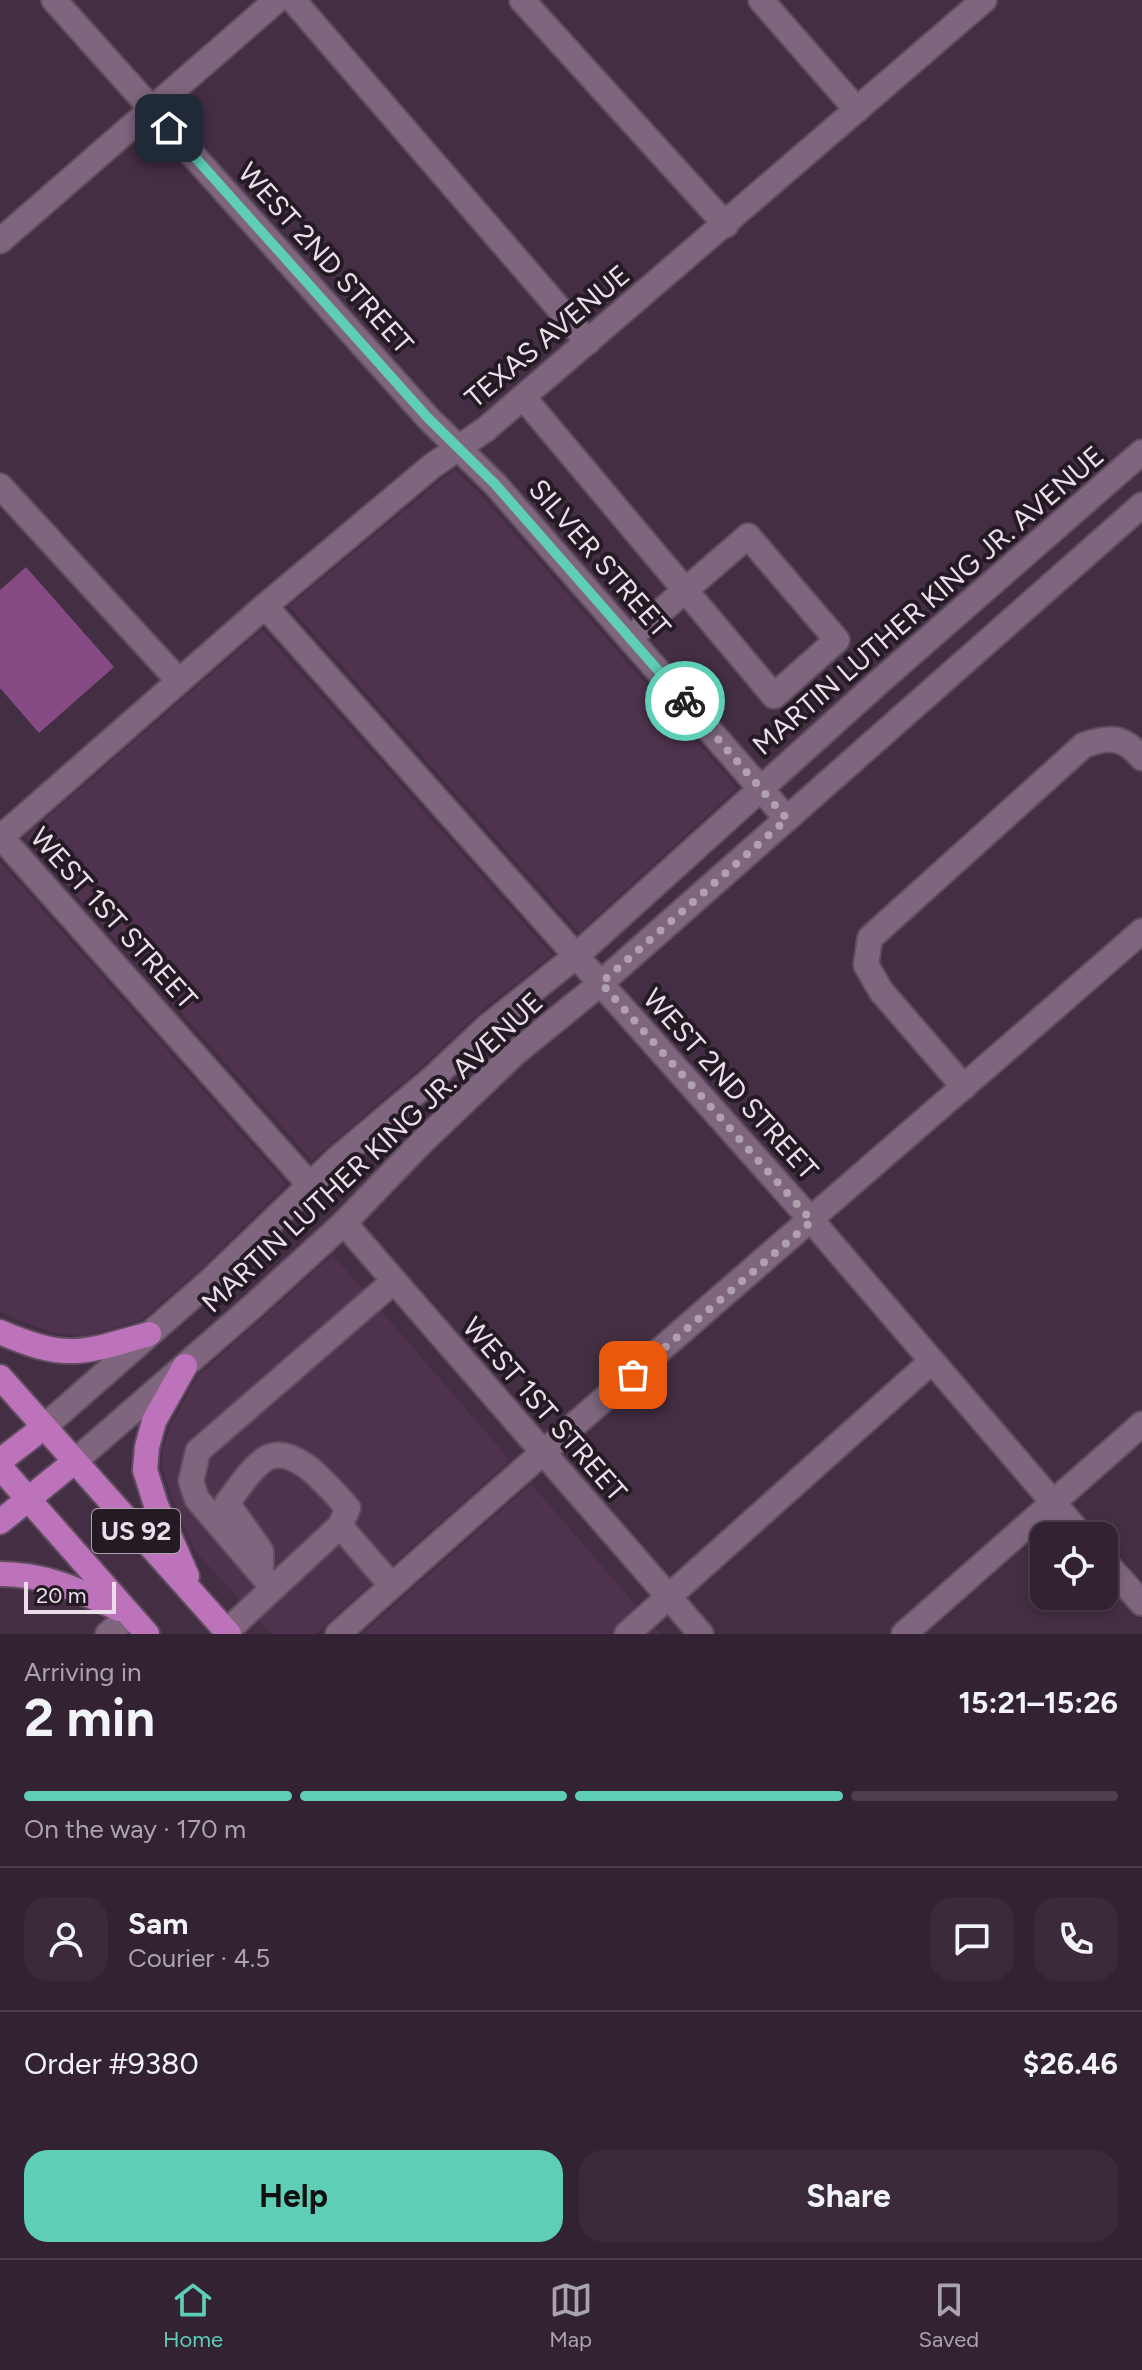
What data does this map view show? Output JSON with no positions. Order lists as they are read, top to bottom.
{
  "streets": {
    "main road": ["MARTIN LUTHER KING JR. AVENUE", "US 92"],
    "street": [
      "WEST 2ND STREET",
      "TEXAS AVENUE",
      "SILVER STREET",
      "WEST 1ST STREET"
    ]
  },
  "crossings": [
    ["WEST 2ND STREET", "TEXAS AVENUE"],
    ["WEST 2ND STREET", "SILVER STREET"],
    ["WEST 2ND STREET", "MARTIN LUTHER KING JR. AVENUE"],
    ["TEXAS AVENUE", "SILVER STREET"],
    ["TEXAS AVENUE", "WEST 1ST STREET"],
    ["SILVER STREET", "MARTIN LUTHER KING JR. AVENUE"],
    ["MARTIN LUTHER KING JR. AVENUE", "WEST 1ST STREET"],
    ["MARTIN LUTHER KING JR. AVENUE", "US 92"]
  ],
  "scale_bar": "20 m",
  "page": {
    "scale": "20 m",
    "heading": ["2 min", "Arriving in", "15:21–15:26"],
    "panel": [
      "Sam",
      "Courier · 4.5",
      "Order #9380",
      "$26.46"
    ],
    "bar": "On the way · 170 m",
    "buttons": ["Help", "Share"],
    "tabs": ["Home", "Map", "Saved"]
  }
}
